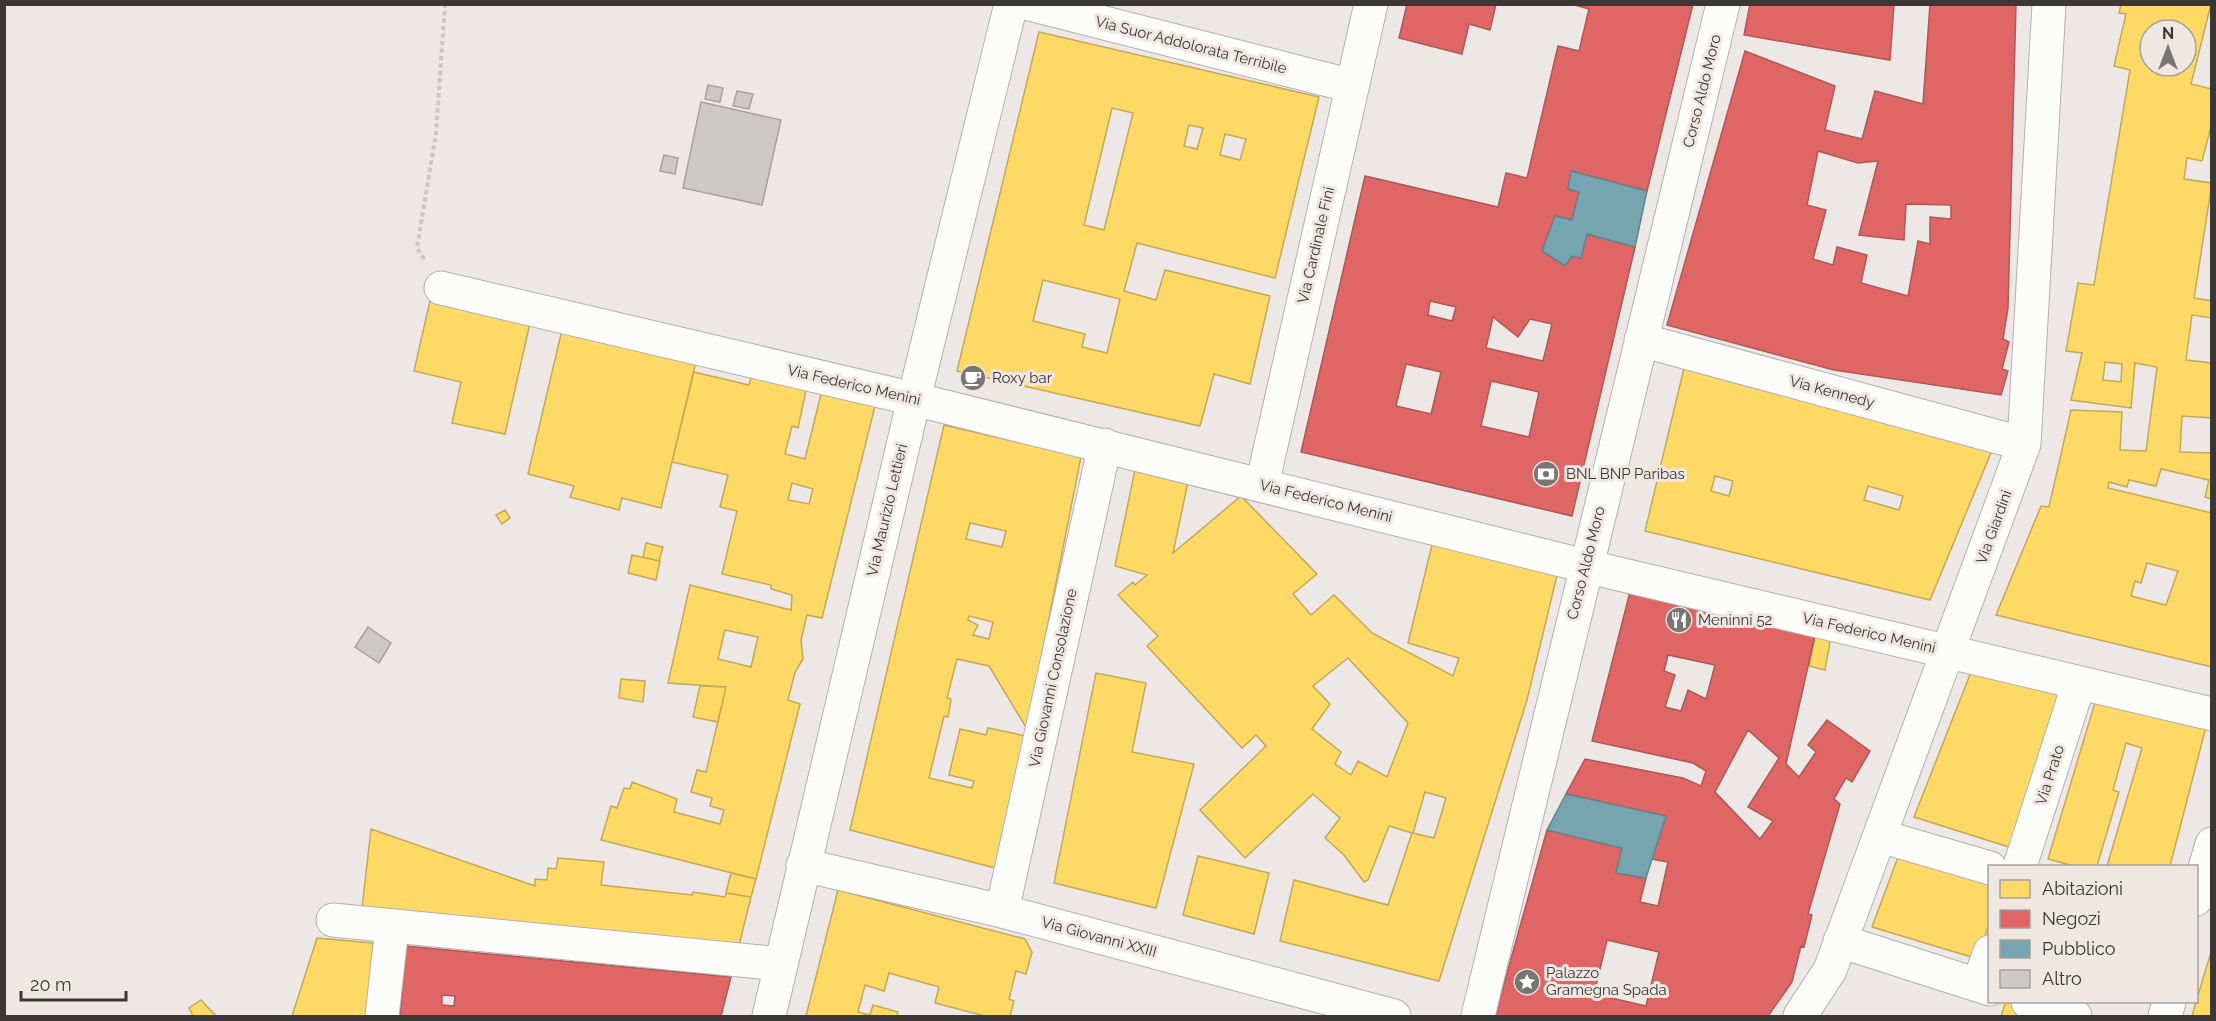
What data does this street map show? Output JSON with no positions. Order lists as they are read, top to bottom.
{
  "streets": {
    "street": [
      "Via Suor Addolorata Terribile",
      "Corso Aldo Moro",
      "Via Cardinale Fini",
      "Via Federico Menini",
      "Via Kennedy",
      "Via Maurizio Lettieri",
      "Via Giardini",
      "Via Giovanni Consolazione",
      "Via Prato",
      "Via Giovanni XXIII"
    ]
  },
  "crossings": [
    ["Via Suor Addolorata Terribile", "Via Cardinale Fini"],
    ["Corso Aldo Moro", "Via Federico Menini"],
    ["Corso Aldo Moro", "Via Kennedy"],
    ["Via Cardinale Fini", "Via Federico Menini"],
    ["Via Federico Menini", "Via Maurizio Lettieri"],
    ["Via Federico Menini", "Via Giardini"],
    ["Via Federico Menini", "Via Giovanni Consolazione"],
    ["Via Federico Menini", "Via Prato"],
    ["Via Kennedy", "Via Giardini"],
    ["Via Maurizio Lettieri", "Via Giovanni XXIII"],
    ["Via Giovanni Consolazione", "Via Giovanni XXIII"]
  ],
  "places": {
    "cafe": ["Roxy bar"],
    "bank": ["BNL BNP Paribas"],
    "restaurant": ["Meninni 52"],
    "place": ["Palazzo Gramegna Spada"]
  },
  "legend": [
    "Abitazioni",
    "Negozi",
    "Pubblico",
    "Altro"
  ],
  "scale_bar": "20 m",
  "north": "top"
}
